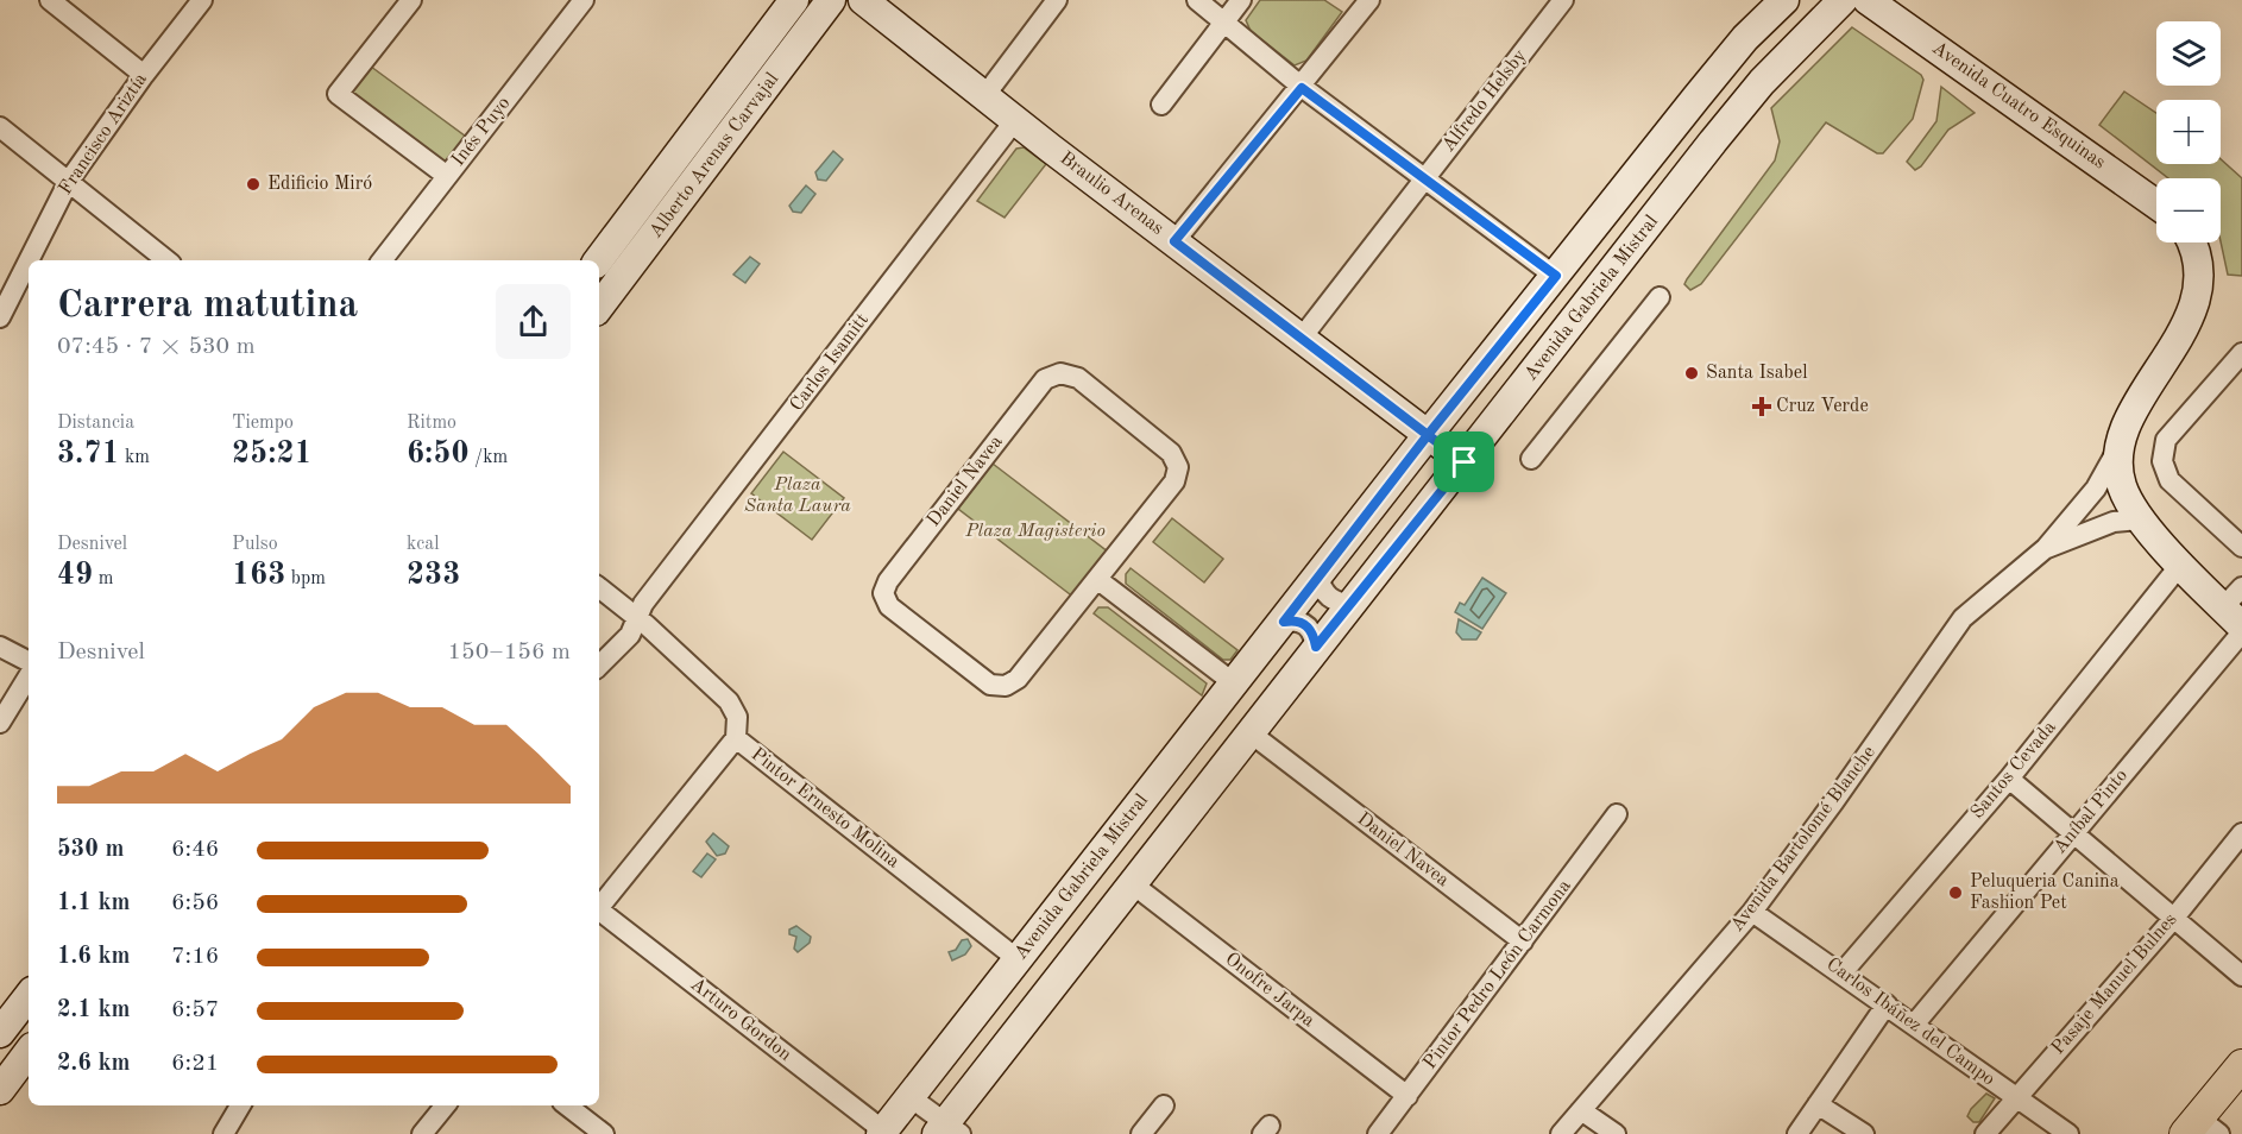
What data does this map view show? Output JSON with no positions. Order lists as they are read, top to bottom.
{
  "streets": {
    "main road": [
      "Avenida Cuatro Esquinas",
      "Alberto Arenas Carvajal",
      "Braulio Arenas",
      "Avenida Gabriela Mistral"
    ],
    "street": [
      "Alfredo Helsby",
      "Inés Puyo",
      "Francisco Ariztía",
      "Carlos Isamitt",
      "Daniel Navea",
      "Santos Cevada",
      "Pintor Ernesto Molina",
      "Aníbal Pinto",
      "Avenida Bartolomé Blanche",
      "Pintor Pedro León Carmona",
      "Pasaje Manuel Bulnes",
      "Onofre Jarpa",
      "Arturo Gordon",
      "Carlos Ibáñez del Campo"
    ]
  },
  "crossings": [
    ["Alfredo Helsby", "Braulio Arenas"],
    ["Braulio Arenas", "Avenida Gabriela Mistral"],
    ["Braulio Arenas", "Carlos Isamitt"],
    ["Avenida Gabriela Mistral", "Daniel Navea"],
    ["Avenida Gabriela Mistral", "Pintor Ernesto Molina"],
    ["Avenida Gabriela Mistral", "Onofre Jarpa"],
    ["Avenida Gabriela Mistral", "Arturo Gordon"],
    ["Carlos Isamitt", "Pintor Ernesto Molina"],
    ["Daniel Navea", "Pintor Pedro León Carmona"],
    ["Santos Cevada", "Carlos Ibáñez del Campo"],
    ["Aníbal Pinto", "Carlos Ibáñez del Campo"],
    ["Avenida Bartolomé Blanche", "Carlos Ibáñez del Campo"],
    ["Pintor Pedro León Carmona", "Onofre Jarpa"],
    ["Pasaje Manuel Bulnes", "Carlos Ibáñez del Campo"]
  ],
  "parks": ["Plaza Santa Laura", "Plaza Magisterio"],
  "places": {
    "other": ["Edificio Miró", "Santa Isabel", "Peluqueria Canina Fashion Pet"],
    "health": ["Cruz Verde"]
  },
  "page": {
    "map_buttons": ["+", "−"],
    "heading": ["Carrera matutina", "07:45 · 7 × 530 m"],
    "stats": [
      ["Distancia", "3.71 km"],
      ["Tiempo", "25:21"],
      ["Ritmo", "6:50 /km"],
      ["Desnivel", "49 m"],
      ["Pulso", "163 bpm"],
      ["kcal", "233"]
    ],
    "chart": ["Desnivel", "150–156 m"],
    "list": [
      {
        "name": "530 m",
        "note": "6:46"
      },
      {
        "name": "1.1 km",
        "note": "6:56"
      },
      {
        "name": "1.6 km",
        "note": "7:16"
      },
      {
        "name": "2.1 km",
        "note": "6:57"
      },
      {
        "name": "2.6 km",
        "note": "6:21"
      }
    ]
  }
}
